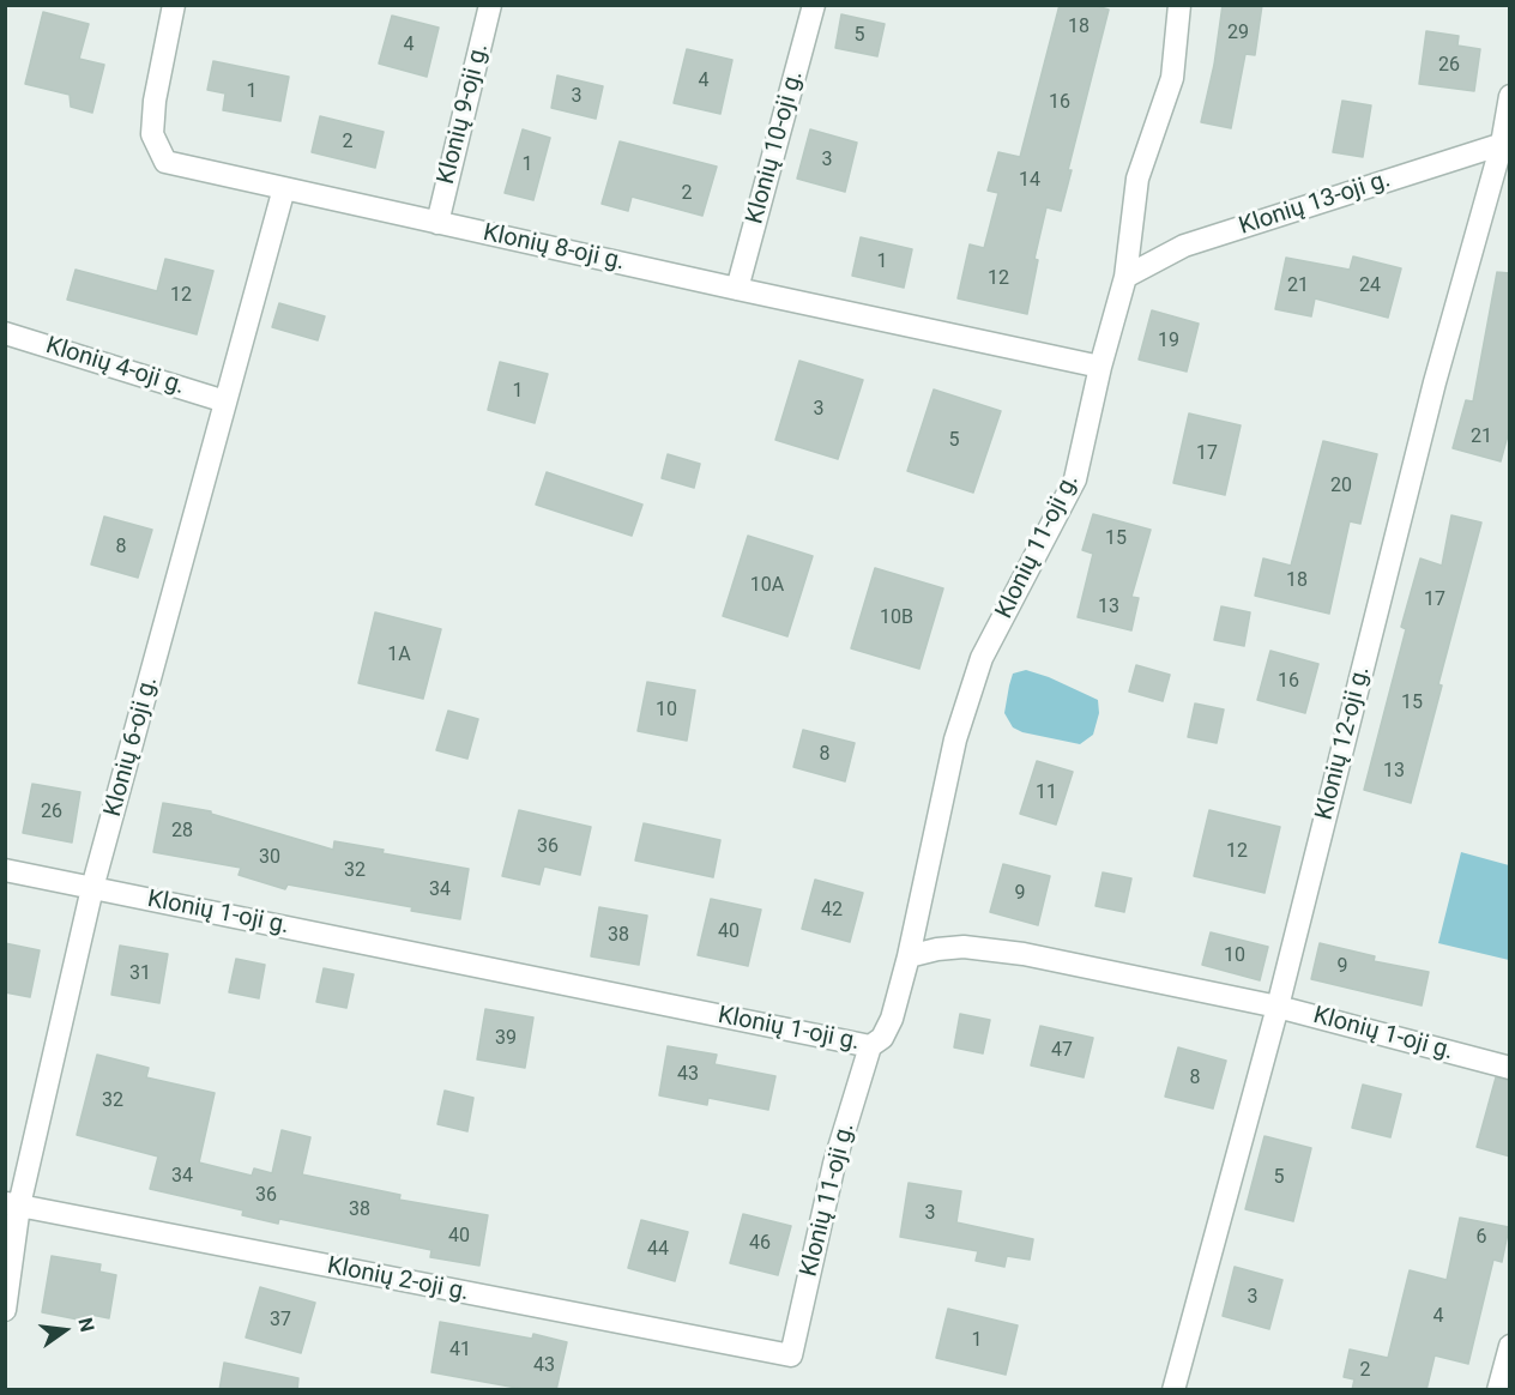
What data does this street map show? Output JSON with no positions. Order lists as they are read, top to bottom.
{
  "streets": {
    "street": [
      "Klonių 9-oji g.",
      "Klonių 10-oji g.",
      "Klonių 13-oji g.",
      "Klonių 8-oji g.",
      "Klonių 4-oji g.",
      "Klonių 11-oji g.",
      "Klonių 12-oji g.",
      "Klonių 6-oji g.",
      "Klonių 1-oji g.",
      "Klonių 2-oji g."
    ]
  },
  "crossings": [
    ["Klonių 9-oji g.", "Klonių 8-oji g."],
    ["Klonių 10-oji g.", "Klonių 8-oji g."],
    ["Klonių 13-oji g.", "Klonių 11-oji g."],
    ["Klonių 13-oji g.", "Klonių 12-oji g."],
    ["Klonių 8-oji g.", "Klonių 11-oji g."],
    ["Klonių 8-oji g.", "Klonių 6-oji g."],
    ["Klonių 4-oji g.", "Klonių 6-oji g."],
    ["Klonių 11-oji g.", "Klonių 1-oji g."],
    ["Klonių 11-oji g.", "Klonių 2-oji g."],
    ["Klonių 12-oji g.", "Klonių 1-oji g."],
    ["Klonių 6-oji g.", "Klonių 1-oji g."],
    ["Klonių 6-oji g.", "Klonių 2-oji g."]
  ],
  "house_numbers": [
    "18",
    "29",
    "5",
    "4",
    "26",
    "4",
    "1",
    "3",
    "16",
    "2",
    "3",
    "1",
    "14",
    "2",
    "1",
    "12",
    "21",
    "24",
    "12",
    "19",
    "1",
    "3",
    "21",
    "5",
    "17",
    "20",
    "15",
    "8",
    "18",
    "10A",
    "17",
    "13",
    "10B",
    "1A",
    "16",
    "15",
    "10",
    "8",
    "13",
    "11",
    "26",
    "28",
    "36",
    "12",
    "30",
    "32",
    "34",
    "9",
    "42",
    "40",
    "38",
    "10",
    "9",
    "31",
    "39",
    "47",
    "43",
    "8",
    "32",
    "34",
    "5",
    "36",
    "38",
    "3",
    "40",
    "6",
    "46",
    "44",
    "3",
    "4",
    "37",
    "1",
    "41",
    "43",
    "2"
  ],
  "north": "right"
}
